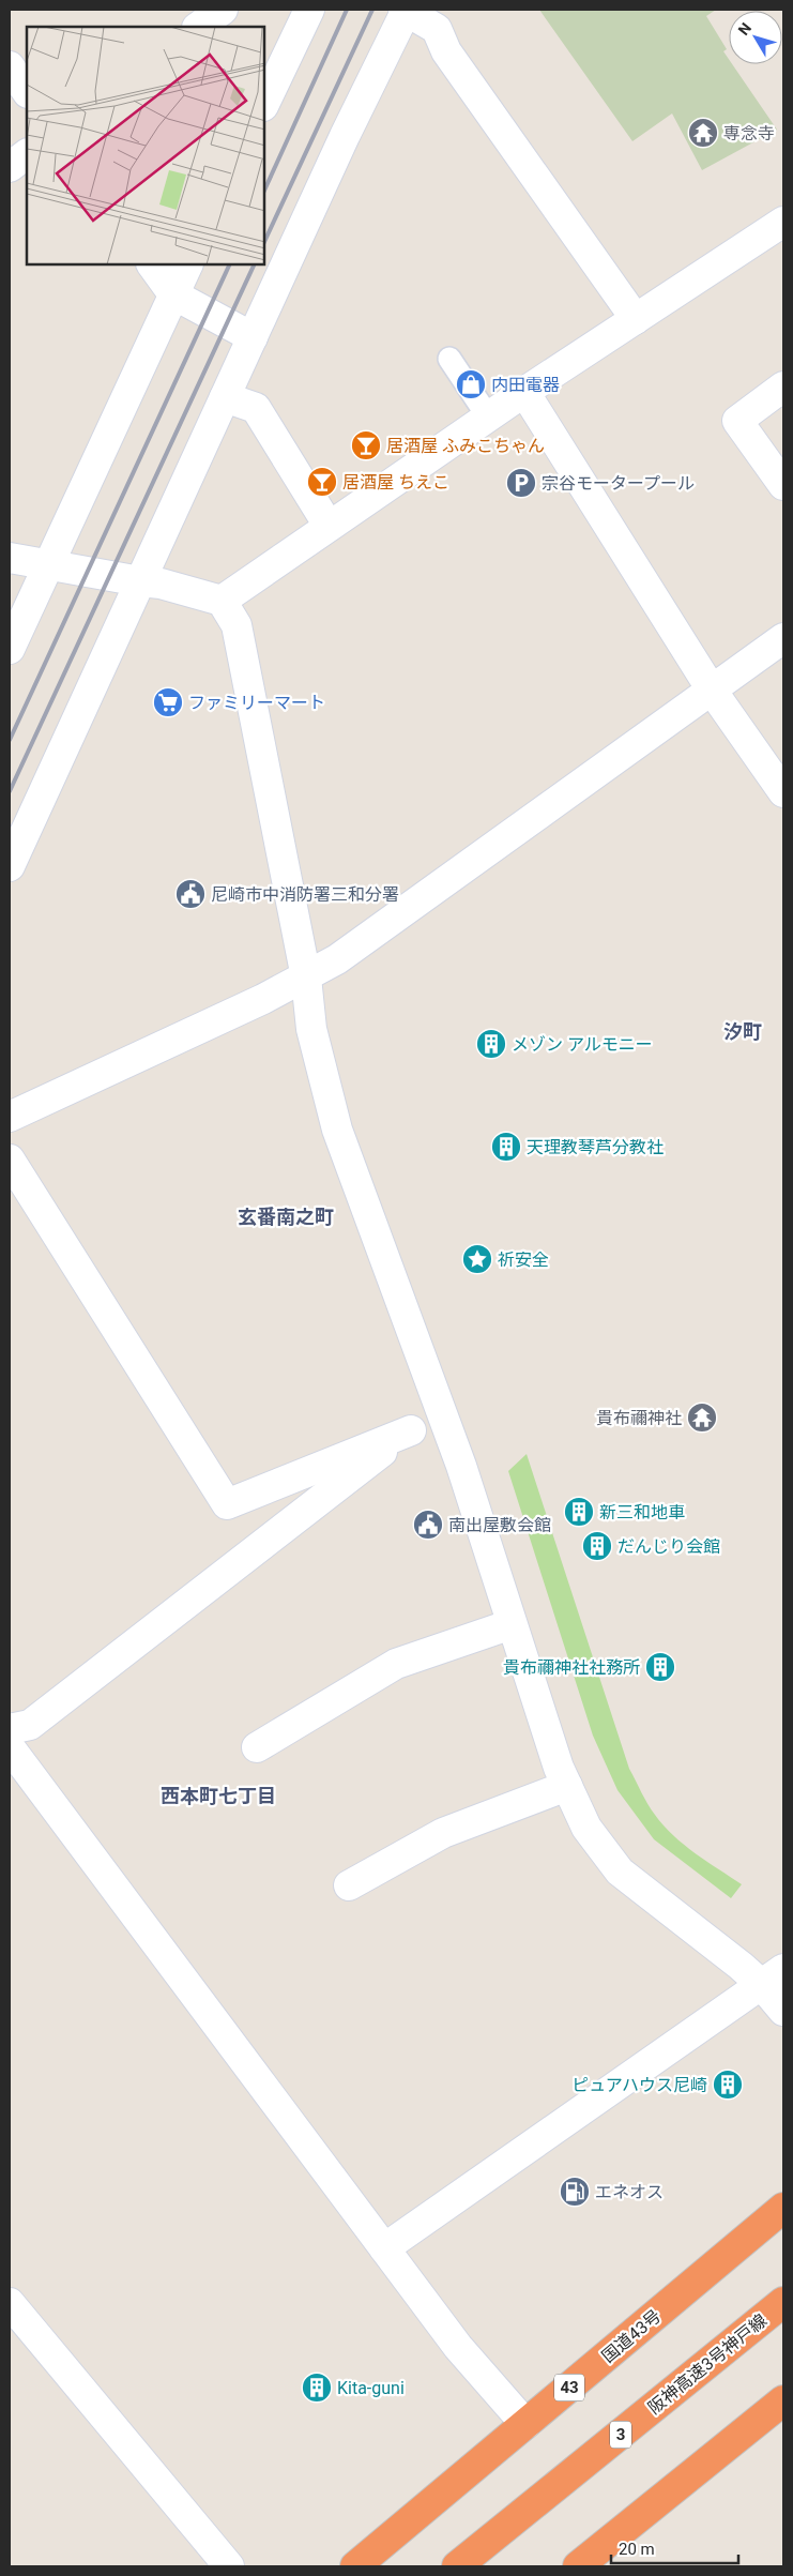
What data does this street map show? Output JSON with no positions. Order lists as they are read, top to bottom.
{
  "streets": {
    "highway": [
      "国道43号",
      "阪神高速3号神戸線",
      "43",
      "3"
    ]
  },
  "districts": ["汐町", "玄番南之町", "西本町七丁目"],
  "places": {
    "temple": ["専念寺", "貴布禰神社"],
    "shop": ["内田電器"],
    "bar": ["居酒屋 ふみこちゃん", "居酒屋 ちえこ"],
    "parking": ["宗谷モータープール"],
    "supermarket": ["ファミリーマート"],
    "public building": ["尼崎市中消防署三和分署", "南出屋敷会館"],
    "building": [
      "メゾン アルモニー",
      "天理教琴芦分教社",
      "新三和地車",
      "だんじり会館",
      "貴布禰神社社務所",
      "ピュアハウス尼崎",
      "Kita-guni"
    ],
    "place": ["祈安全"],
    "fuel station": ["エネオス"]
  },
  "scale_bar": "20 m",
  "north": "top left"
}
